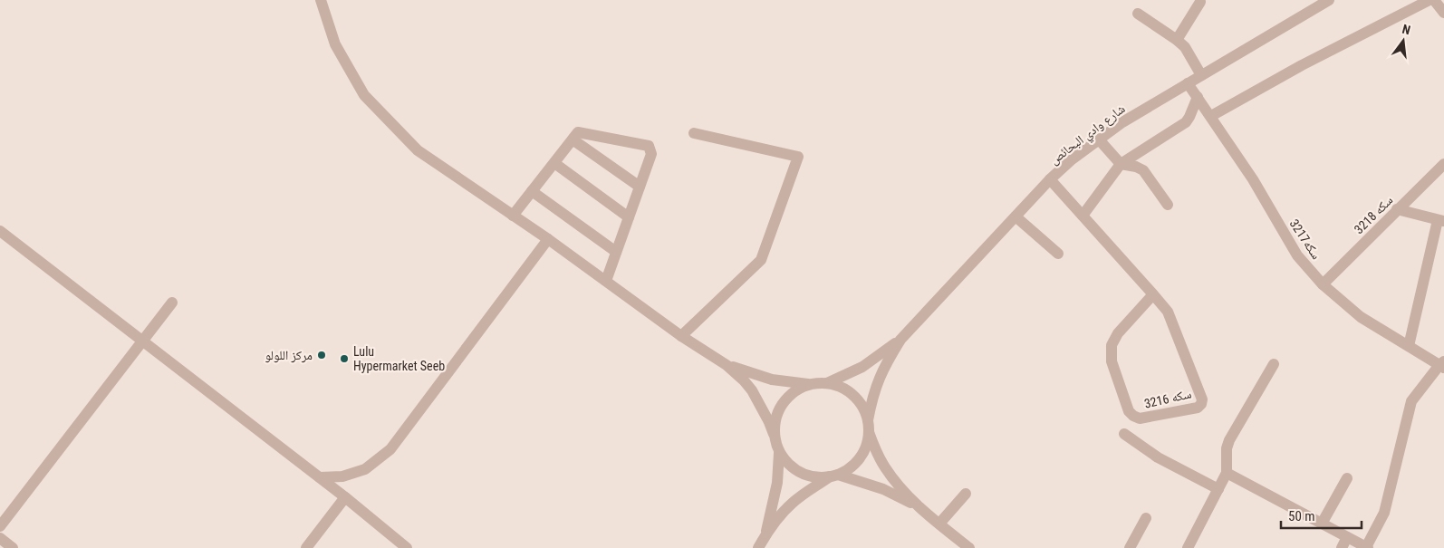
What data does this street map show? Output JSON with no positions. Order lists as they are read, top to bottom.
{
  "streets": {
    "street": [
      "شارع وادي البحائص",
      "سكه 3218",
      "سكه3217",
      "سكه 3216"
    ]
  },
  "crossings": [
    ["شارع وادي البحائص", "سكه3217"],
    ["شارع وادي البحائص", "سكه 3216"],
    ["سكه 3218", "سكه3217"]
  ],
  "places": ["مركز اللولو", "Lulu Hypermarket Seeb"],
  "scale_bar": "50 m",
  "north": "top"
}
